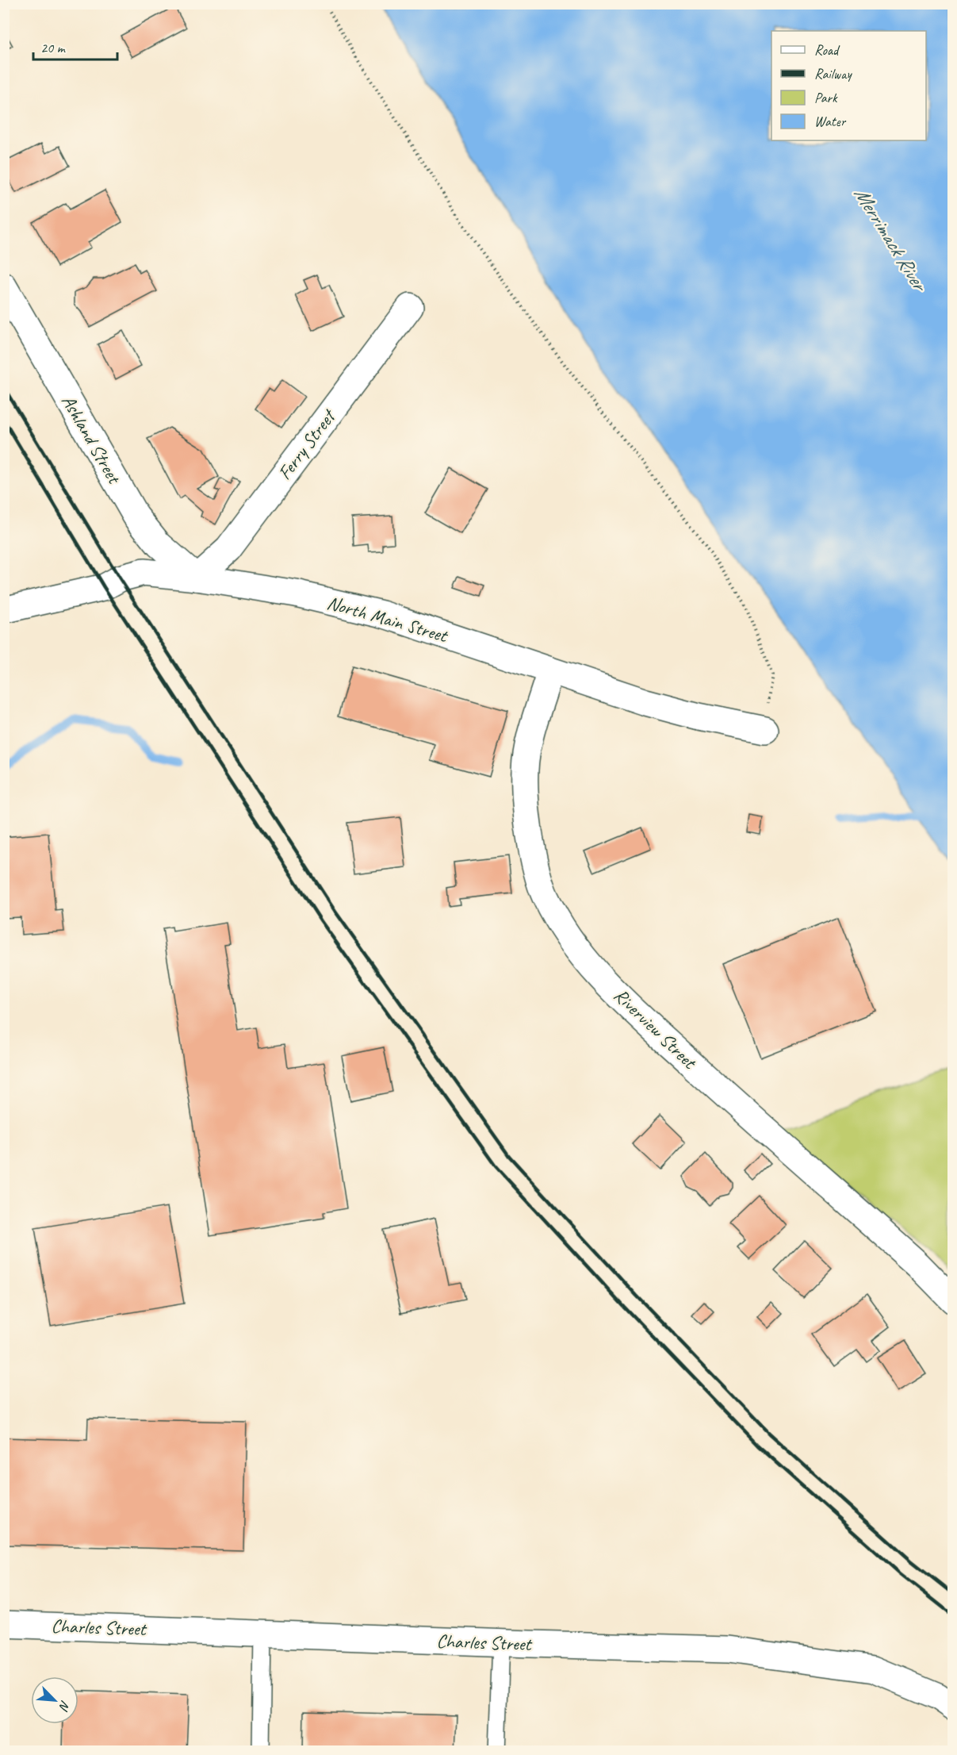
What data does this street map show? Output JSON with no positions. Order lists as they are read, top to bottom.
{
  "streets": {
    "street": [
      "Ashland Street",
      "Ferry Street",
      "North Main Street",
      "Riverview Street",
      "Charles Street"
    ]
  },
  "crossings": [
    ["Ashland Street", "Ferry Street"],
    ["Ashland Street", "North Main Street"],
    ["Ferry Street", "North Main Street"],
    ["North Main Street", "Riverview Street"]
  ],
  "water": ["Merrimack River"],
  "legend": [
    "Road",
    "Railway",
    "Park",
    "Water"
  ],
  "scale_bar": "20 m",
  "north": "bottom right"
}
